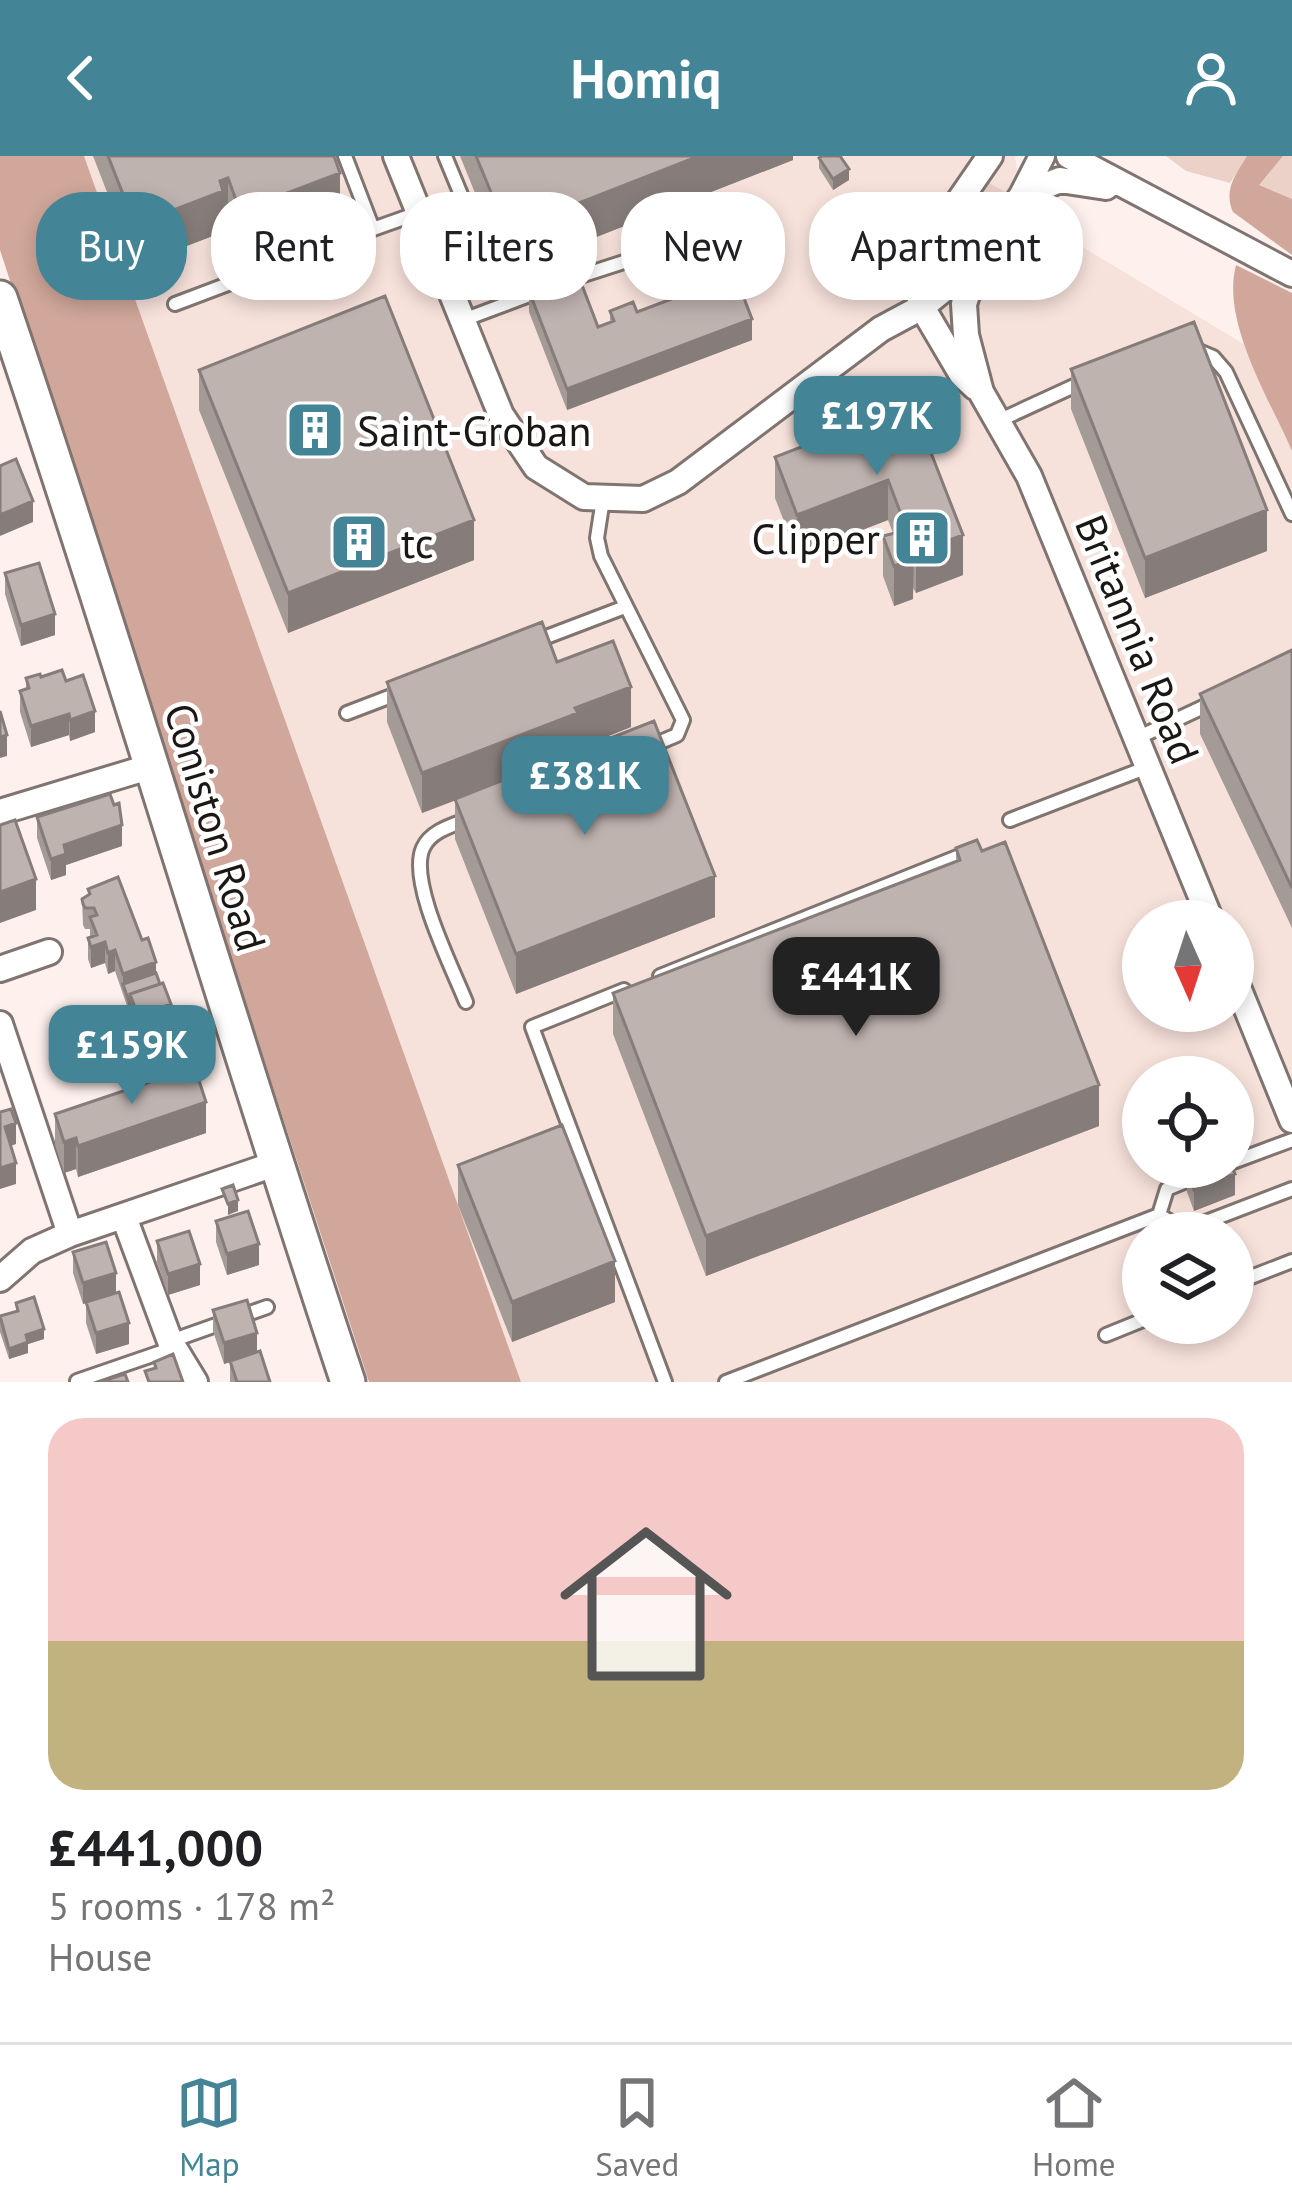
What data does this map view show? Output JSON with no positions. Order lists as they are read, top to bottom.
{
  "streets": {
    "street": ["Britannia Road", "Coniston Road"]
  },
  "places": {
    "building": ["Saint-Groban", "Clipper", "tc"]
  },
  "north": "bottom",
  "page": {
    "header": "Homiq",
    "chip": [
      "Buy",
      "Rent",
      "Filters",
      "New",
      "Apartment"
    ],
    "price": [
      "£197K",
      "£381K",
      "£441K",
      "£159K"
    ],
    "list": [
      {
        "name": "£441,000",
        "note": "5 rooms · 178 m² · House"
      }
    ],
    "tabs": ["Map", "Saved", "Home"]
  }
}
